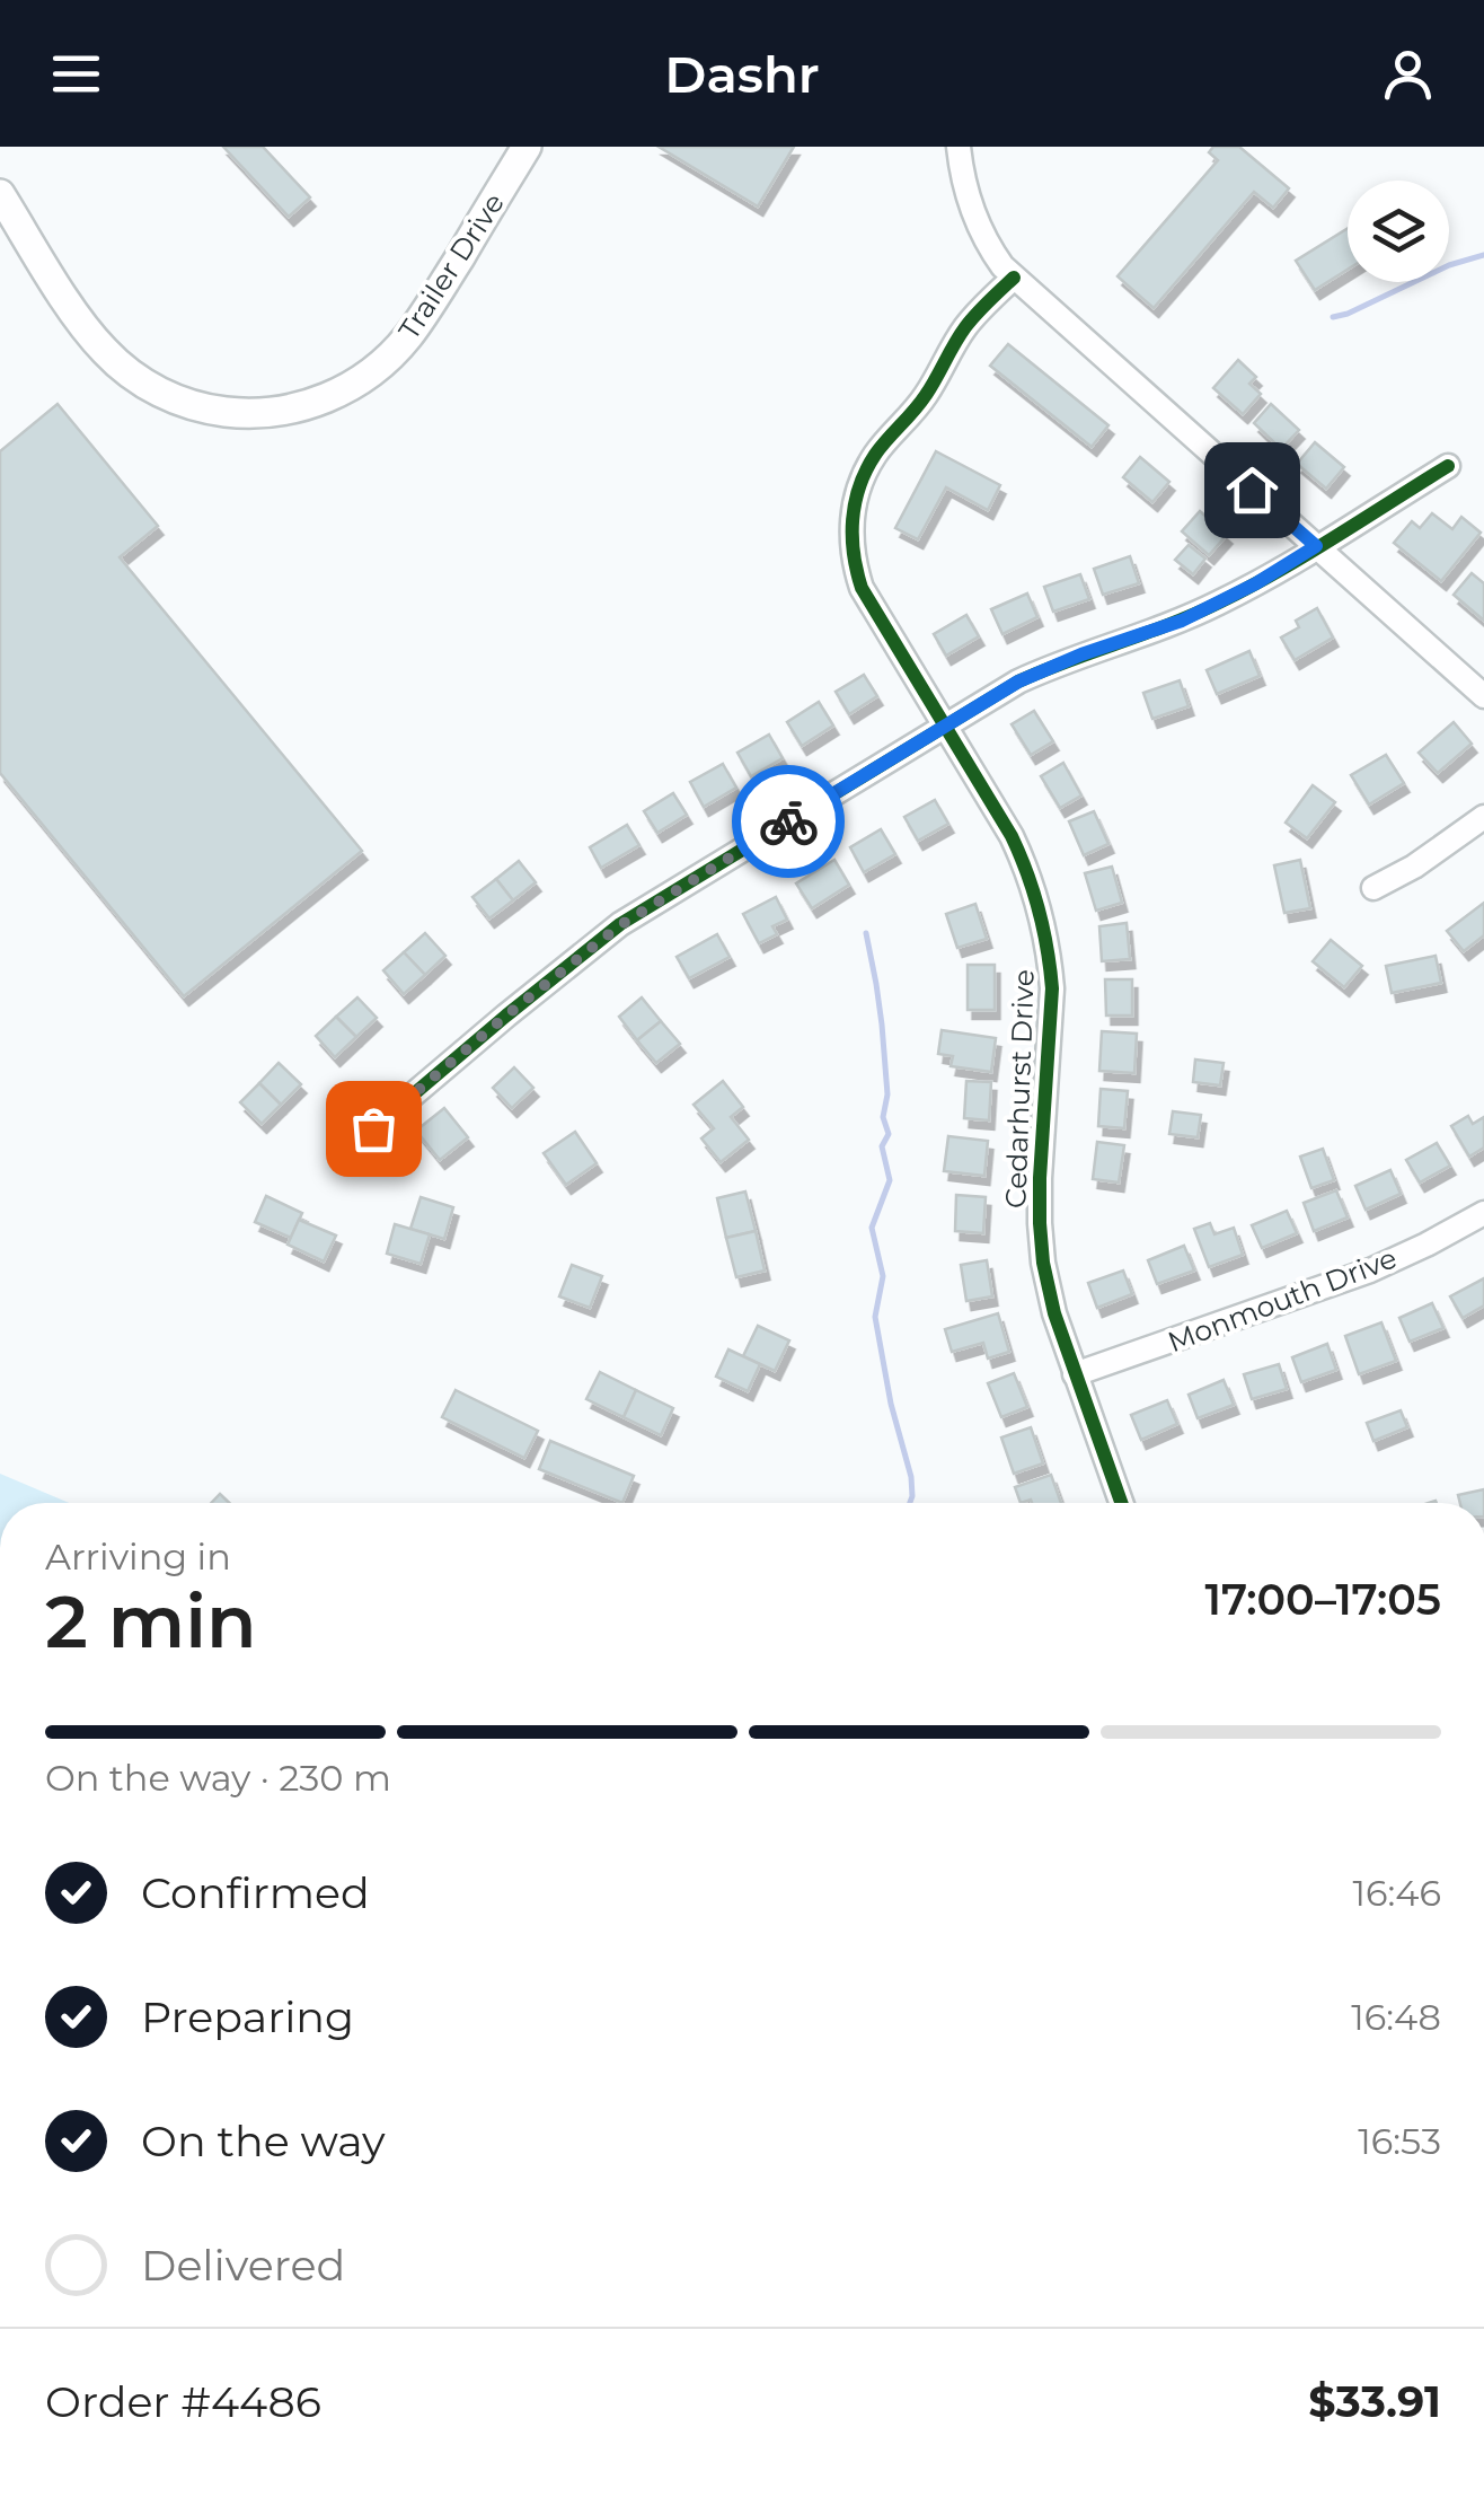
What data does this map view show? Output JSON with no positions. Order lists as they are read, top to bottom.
{
  "streets": {
    "street": ["Trailer Drive", "Cedarhurst Drive", "Monmouth Drive"]
  },
  "crossings": [
    ["Cedarhurst Drive", "Monmouth Drive"]
  ],
  "page": {
    "header": "Dashr",
    "heading": ["2 min", "Arriving in", "17:00–17:05"],
    "panel": ["Order #4486", "$33.91"],
    "bar": "On the way · 230 m",
    "list": [
      ["Confirmed", "16:46"],
      ["Preparing", "16:48"],
      ["On the way", "16:53"],
      "Delivered"
    ]
  }
}
